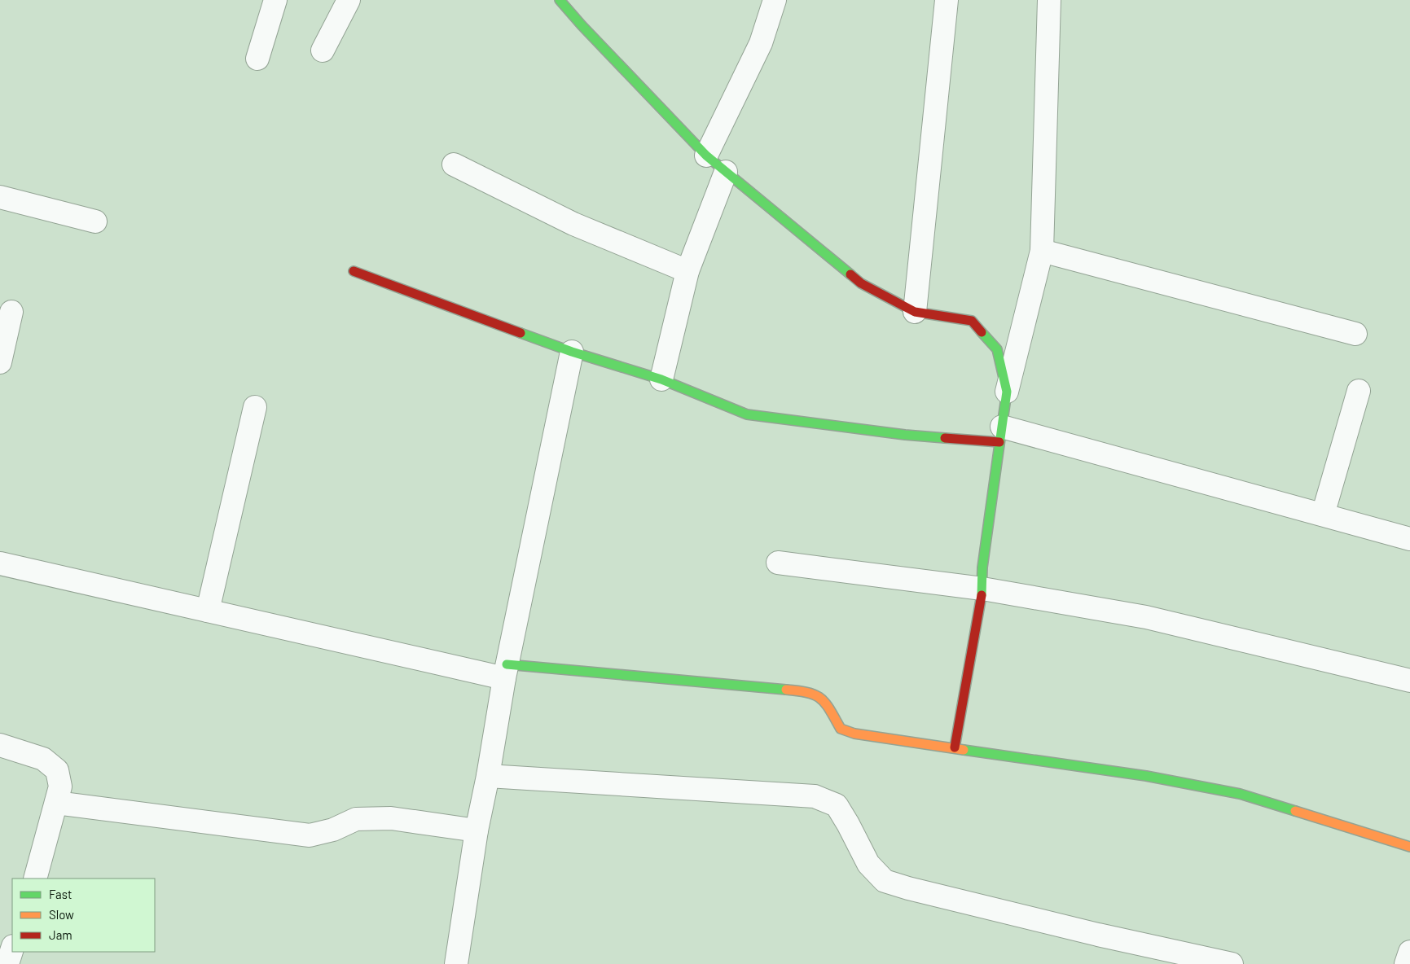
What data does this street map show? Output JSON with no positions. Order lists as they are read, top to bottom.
{
  "legend": ["Fast", "Slow", "Jam"]
}
